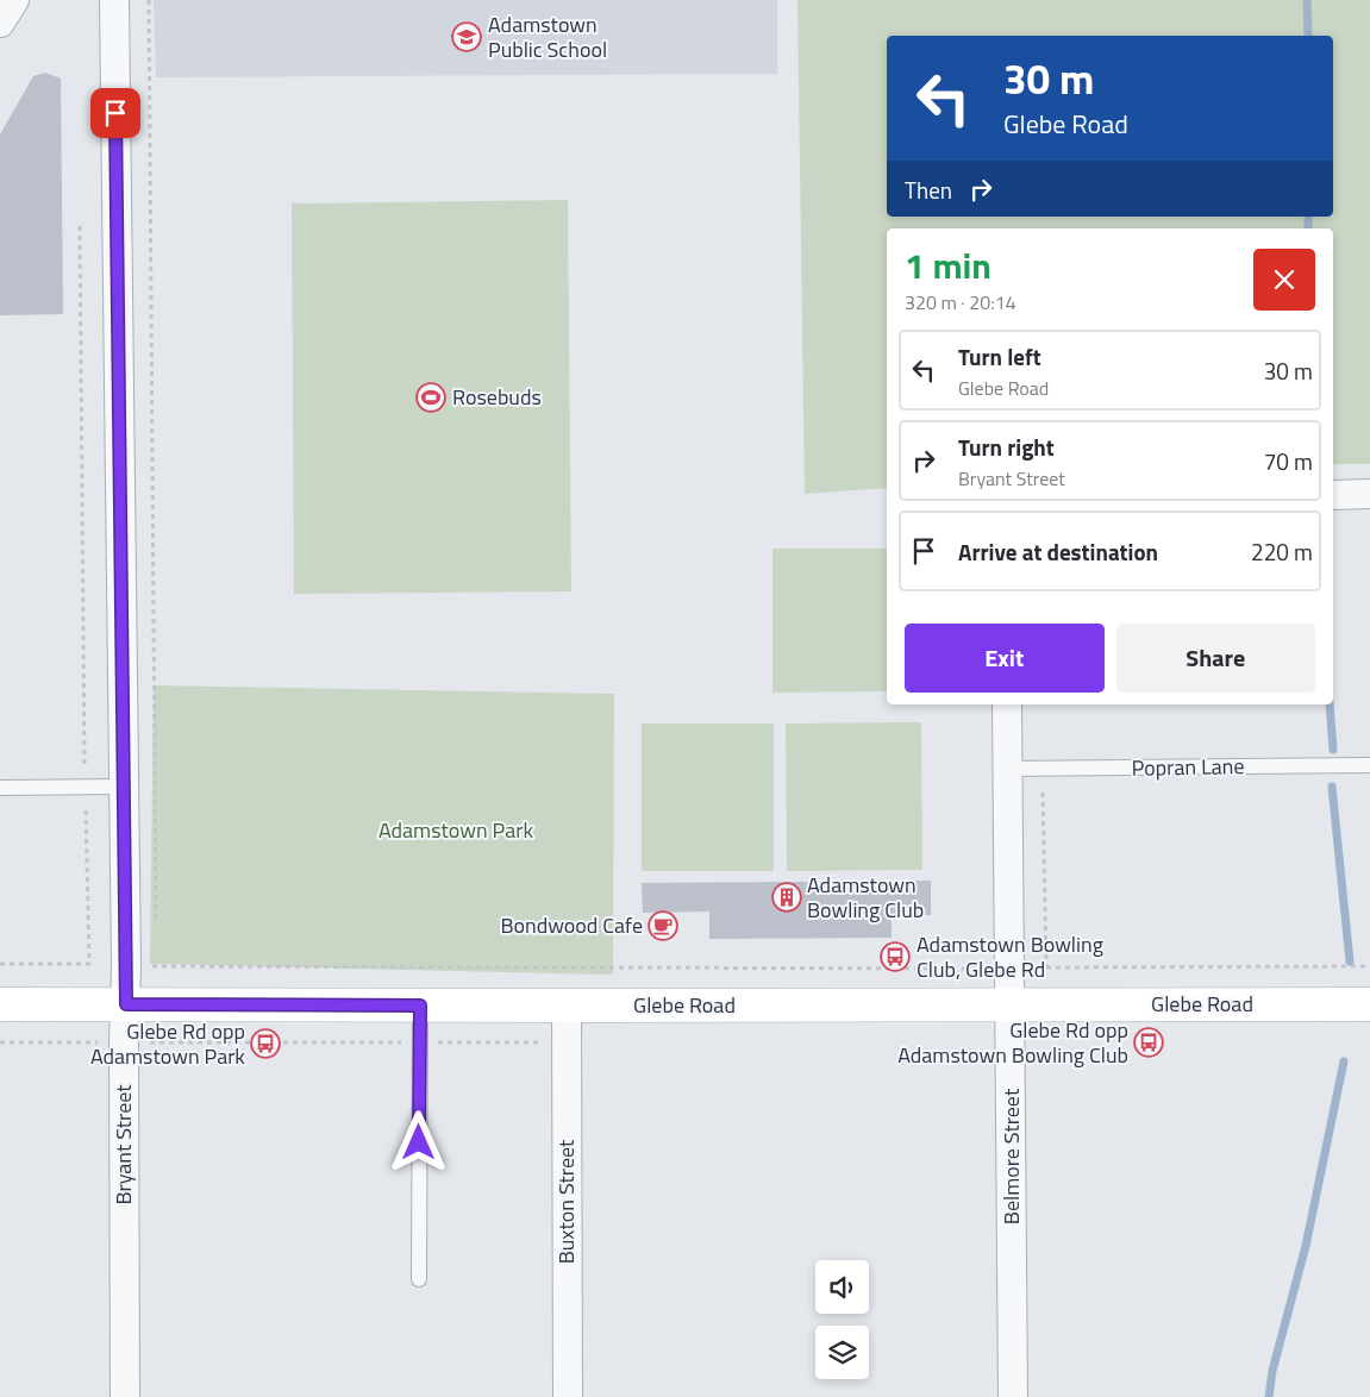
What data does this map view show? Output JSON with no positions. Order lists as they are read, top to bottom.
{
  "streets": {
    "main road": ["Glebe Road"],
    "street": ["Bryant Street", "Belmore Street", "Buxton Street"],
    "lane": ["Popran Lane"]
  },
  "crossings": [
    ["Popran Lane", "Belmore Street"],
    ["Glebe Road", "Bryant Street"],
    ["Glebe Road", "Belmore Street"],
    ["Glebe Road", "Buxton Street"]
  ],
  "parks": ["Adamstown Park"],
  "places": {
    "school or university": ["Adamstown Public School"],
    "sports": ["Rosebuds"],
    "building": ["Adamstown Bowling Club"],
    "cafe": ["Bondwood Cafe"],
    "bus stop": ["Adamstown Bowling Club, Glebe Rd", "Glebe Rd opp Adamstown Bowling Club", "Glebe Rd opp Adamstown Park"]
  },
  "page": {
    "turn": ["30 m", "Glebe Road"],
    "then": "Then",
    "heading": ["1 min", "320 m · 20:14"],
    "list": [
      {
        "name": "Turn left",
        "note": "Glebe Road",
        "value": "30 m"
      },
      {
        "name": "Turn right",
        "note": "Bryant Street",
        "value": "70 m"
      },
      {
        "name": "Arrive at destination",
        "value": "220 m"
      }
    ],
    "buttons": ["Exit", "Share"]
  }
}
